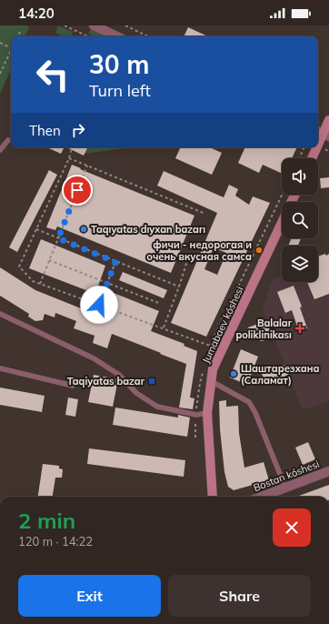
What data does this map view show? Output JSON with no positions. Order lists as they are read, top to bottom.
{
  "streets": {
    "street": ["Jumabaev kóshesi", "Bostan kóshesi"]
  },
  "places": {
    "other": ["Taqıyatas dıyxan bazarı", "фичи - недорогая и очень вкусная самса", "Шаштарезхана (Саламат)"],
    "health": ["Balalar poliklinikası"],
    "transit": ["Taqiyatas bazar"]
  },
  "page": {
    "status": "14:20",
    "turn": ["30 m", "Turn left"],
    "then": "Then",
    "heading": ["2 min", "120 m · 14:22"],
    "buttons": ["Exit", "Share"]
  }
}
